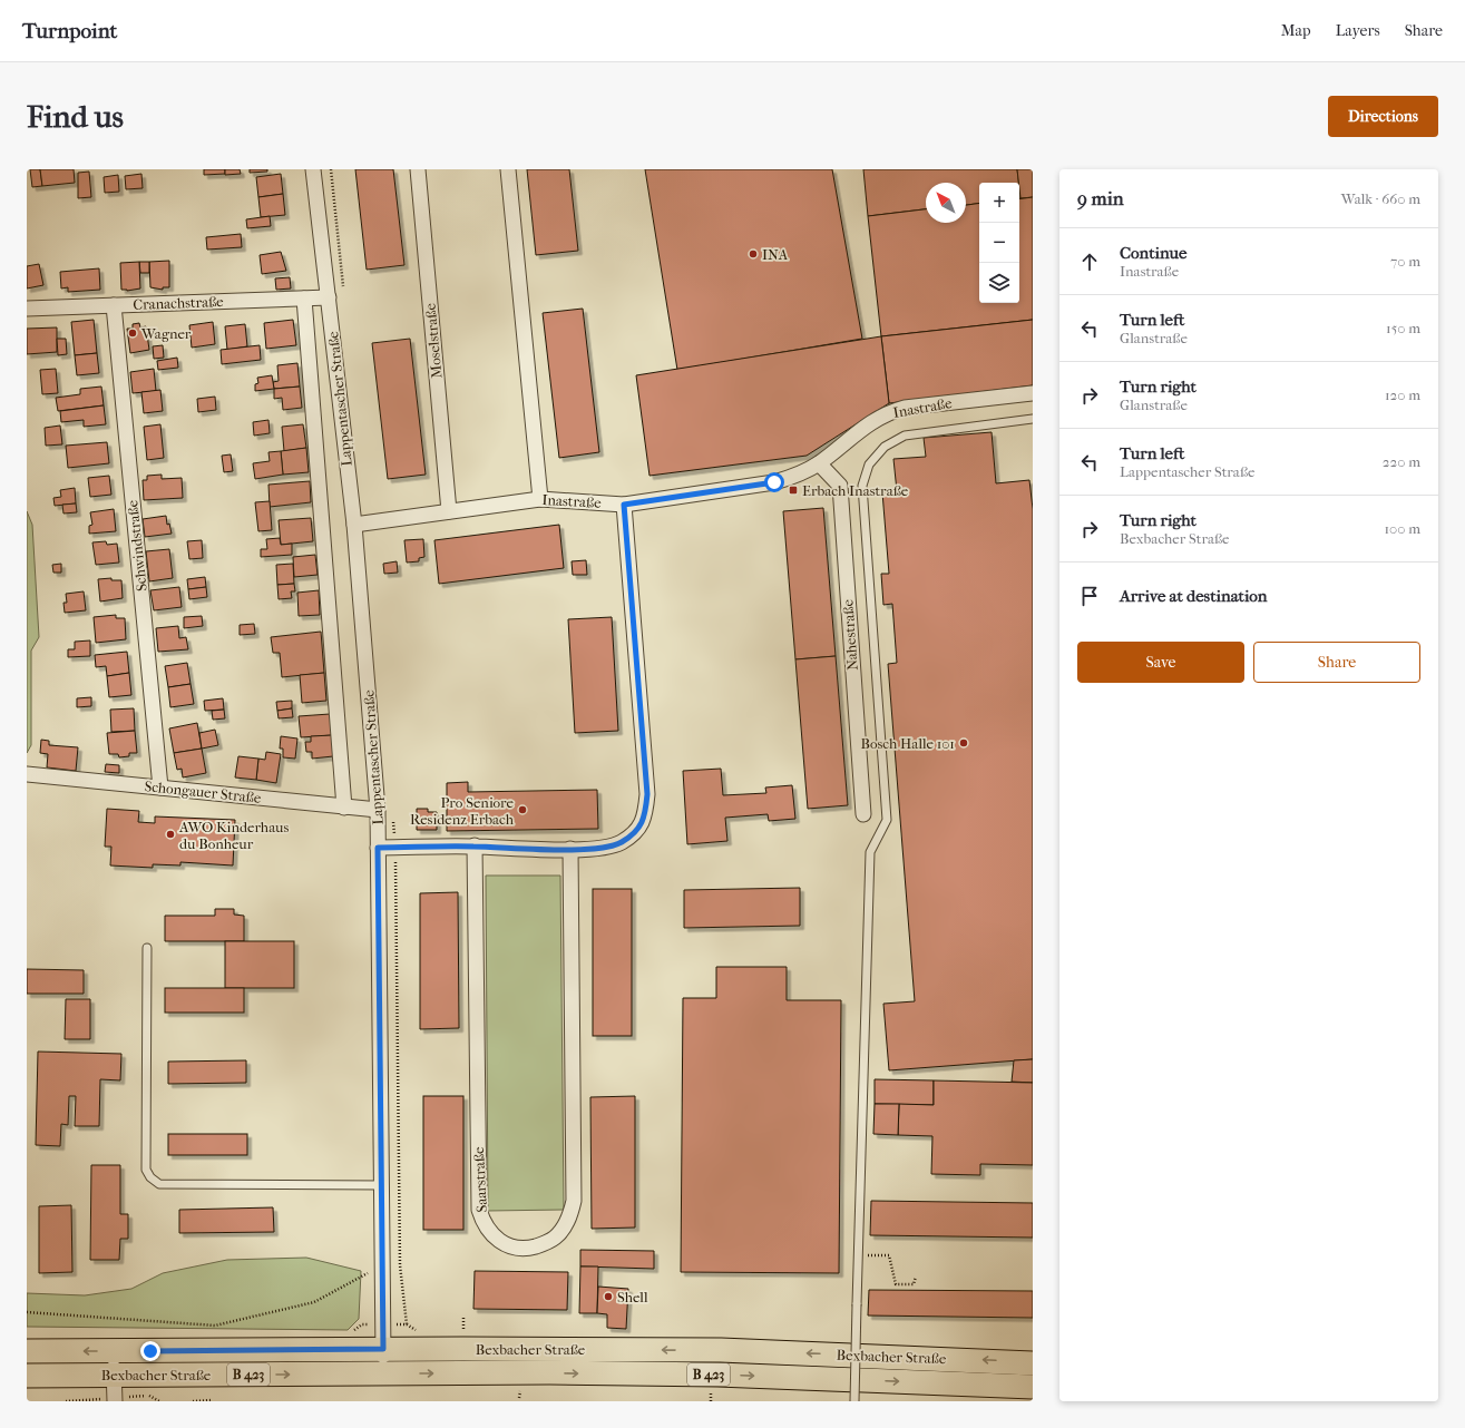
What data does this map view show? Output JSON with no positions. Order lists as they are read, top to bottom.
{
  "streets": {
    "main road": ["Bexbacher Straße", "B 423"],
    "street": [
      "Cranachstraße",
      "Moselstraße",
      "Lappentascher Straße",
      "Inastraße",
      "Schwindstraße",
      "Nahestraße",
      "Schongauer Straße",
      "Saarstraße"
    ]
  },
  "crossings": [
    ["Cranachstraße", "Lappentascher Straße"],
    ["Cranachstraße", "Schwindstraße"],
    ["Moselstraße", "Inastraße"],
    ["Lappentascher Straße", "Inastraße"],
    ["Lappentascher Straße", "Schongauer Straße"],
    ["Lappentascher Straße", "Bexbacher Straße"],
    ["Inastraße", "Nahestraße"],
    ["Schwindstraße", "Schongauer Straße"]
  ],
  "places": {
    "other": [
      "INA",
      "Wagner",
      "Bosch Halle 101",
      "Pro Seniore Residenz Erbach",
      "AWO Kinderhaus du Bonheur",
      "Shell"
    ],
    "transit": ["Erbach Inastraße"]
  },
  "north": "top left",
  "page": {
    "header": "Turnpoint",
    "nav": ["Map", "Layers", "Share"],
    "buttons": [
      "Directions",
      ["Save", "Share"]
    ],
    "title": "Find us",
    "heading": ["9 min", "Walk · 660 m"],
    "map_buttons": ["+", "−"],
    "list": [
      ["Continue", "Inastraße", "70 m"],
      ["Turn left", "Glanstraße", "150 m"],
      ["Turn right", "Glanstraße", "120 m"],
      ["Turn left", "Lappentascher Straße", "220 m"],
      ["Turn right", "Bexbacher Straße", "100 m"],
      "Arrive at destination"
    ]
  }
}
